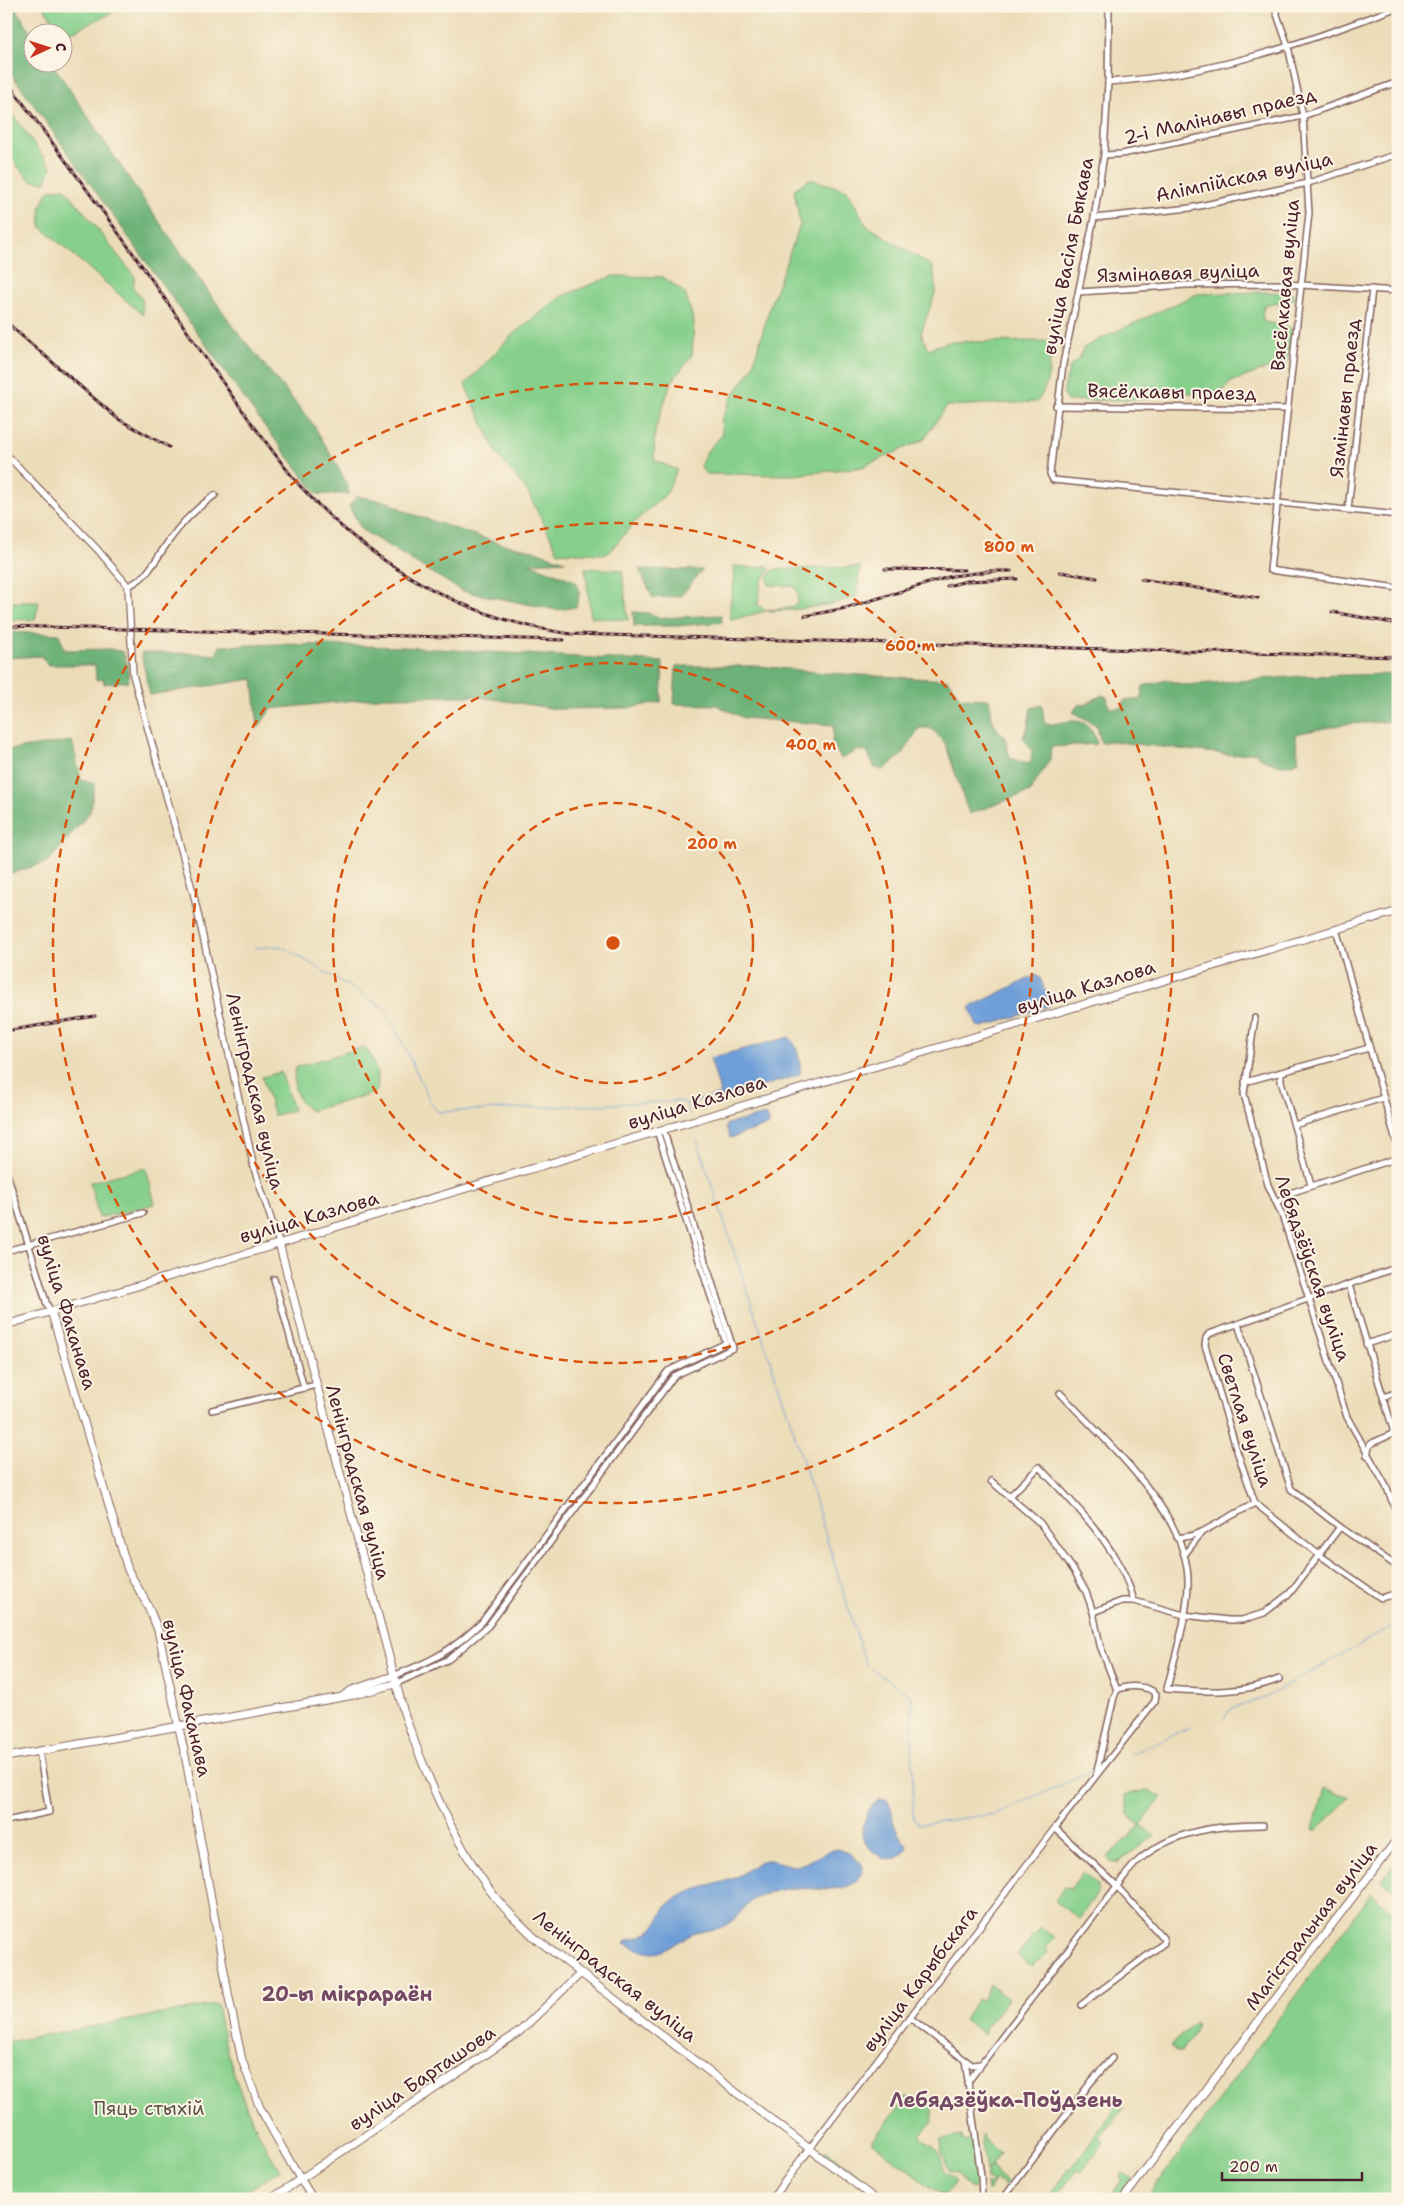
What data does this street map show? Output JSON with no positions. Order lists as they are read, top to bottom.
{
  "streets": {
    "main road": [
      "вуліца Казлова",
      "Ленінградская вуліца",
      "вуліца Факанава",
      "Магістральная вуліца",
      "вуліца Барташова"
    ],
    "street": [
      "2-і Малінавы праезд",
      "Алімпійская вуліца",
      "вуліца Васіля Быкава",
      "Язмінавая вуліца",
      "Вясёлкавая вуліца",
      "Вясёлкавы праезд",
      "Язмінавы праезд",
      "Лебядзёўская вуліца",
      "Светлая вуліца",
      "вуліца Карыбскага"
    ]
  },
  "crossings": [
    ["2-і Малінавы праезд", "вуліца Васіля Быкава"],
    ["2-і Малінавы праезд", "Вясёлкавая вуліца"],
    ["Алімпійская вуліца", "вуліца Васіля Быкава"],
    ["Алімпійская вуліца", "Вясёлкавая вуліца"],
    ["вуліца Васіля Быкава", "Язмінавая вуліца"],
    ["вуліца Васіля Быкава", "Вясёлкавая вуліца"],
    ["вуліца Васіля Быкава", "Вясёлкавы праезд"],
    ["Язмінавая вуліца", "Вясёлкавая вуліца"],
    ["Язмінавая вуліца", "Язмінавы праезд"],
    ["Вясёлкавая вуліца", "Вясёлкавы праезд"],
    ["вуліца Казлова", "Ленінградская вуліца"],
    ["вуліца Казлова", "вуліца Факанава"],
    ["Ленінградская вуліца", "вуліца Карыбскага"],
    ["Ленінградская вуліца", "вуліца Барташова"],
    ["Лебядзёўская вуліца", "Светлая вуліца"],
    ["вуліца Факанава", "вуліца Барташова"]
  ],
  "districts": ["20-ы мікрараён", "Лебядзёўка-Поўдзень"],
  "parks": ["Пяць стыхій"],
  "scale_bar": "200 m",
  "north": "right",
  "rings": [
    "800 m",
    "600 m",
    "400 m",
    "200 m"
  ]
}
